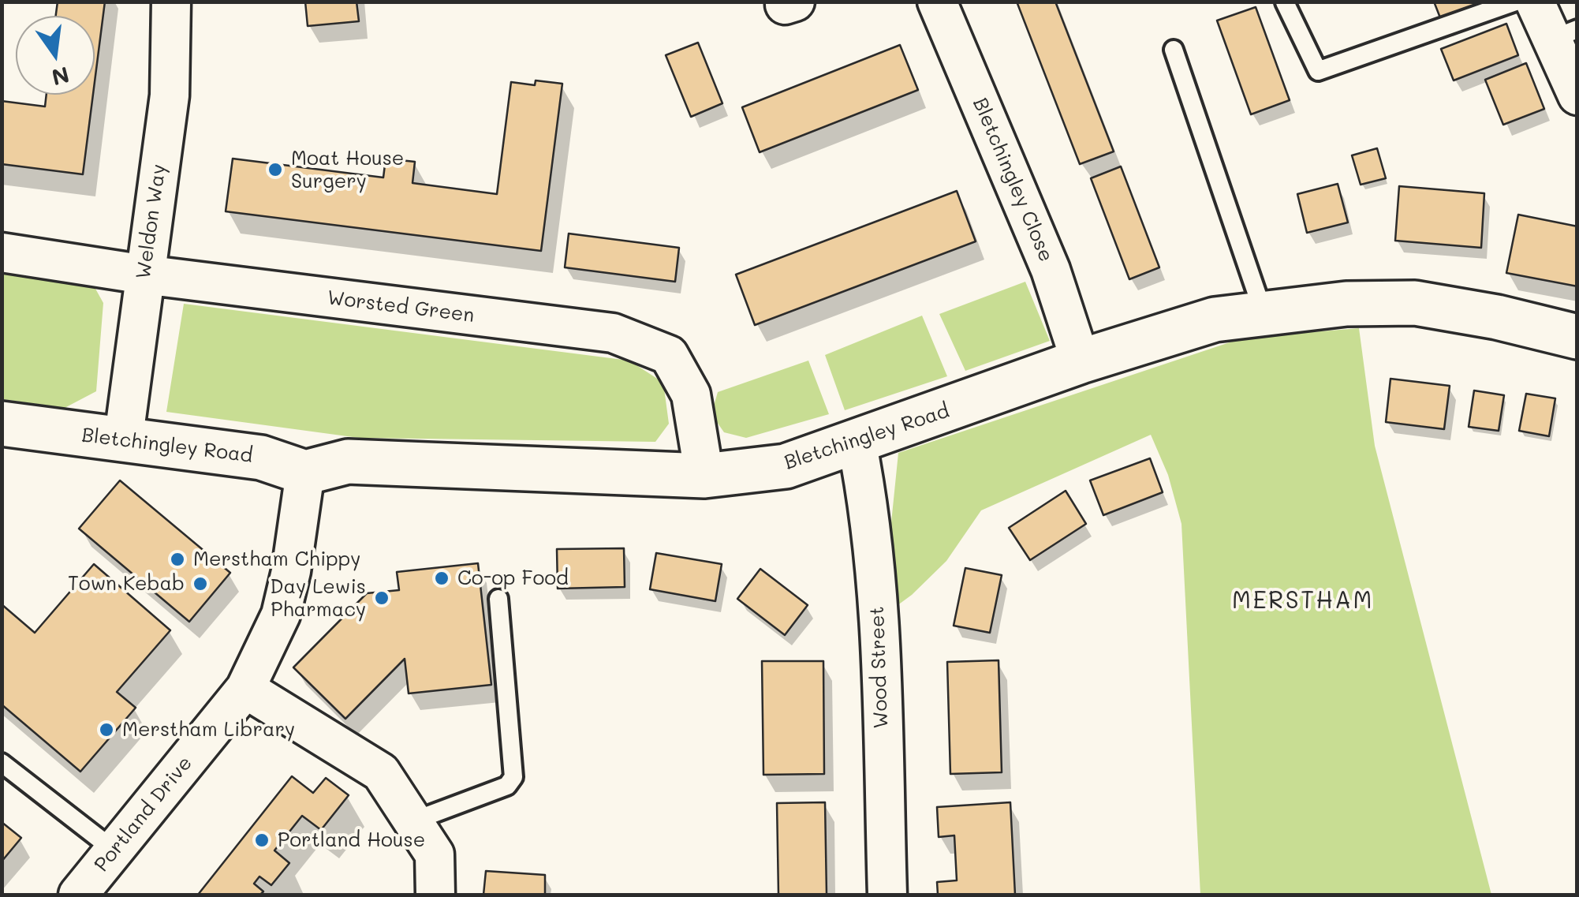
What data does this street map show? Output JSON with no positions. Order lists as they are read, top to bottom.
{
  "streets": {
    "street": [
      "Bletchingley Close",
      "Weldon Way",
      "Worsted Green",
      "Bletchingley Road",
      "Wood Street",
      "Portland Drive"
    ]
  },
  "crossings": [
    ["Bletchingley Close", "Bletchingley Road"],
    ["Weldon Way", "Worsted Green"],
    ["Weldon Way", "Bletchingley Road"],
    ["Worsted Green", "Bletchingley Road"],
    ["Bletchingley Road", "Wood Street"],
    ["Bletchingley Road", "Portland Drive"]
  ],
  "districts": ["MERSTHAM"],
  "places": [
    "Moat House Surgery",
    "Merstham Chippy",
    "Co-op Food",
    "Town Kebab",
    "Day Lewis Pharmacy",
    "Merstham Library",
    "Portland House"
  ],
  "north": "bottom"
}
